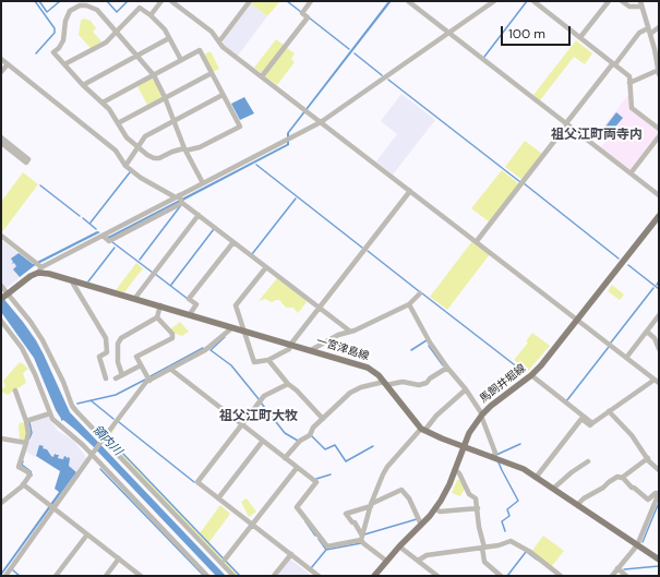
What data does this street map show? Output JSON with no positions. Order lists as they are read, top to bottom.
{
  "streets": {
    "main road": ["一宮津島線", "馬飼井堀線"]
  },
  "districts": ["祖父江町両寺内", "祖父江町大牧"],
  "water": ["領内川"],
  "scale_bar": "100 m"
}
